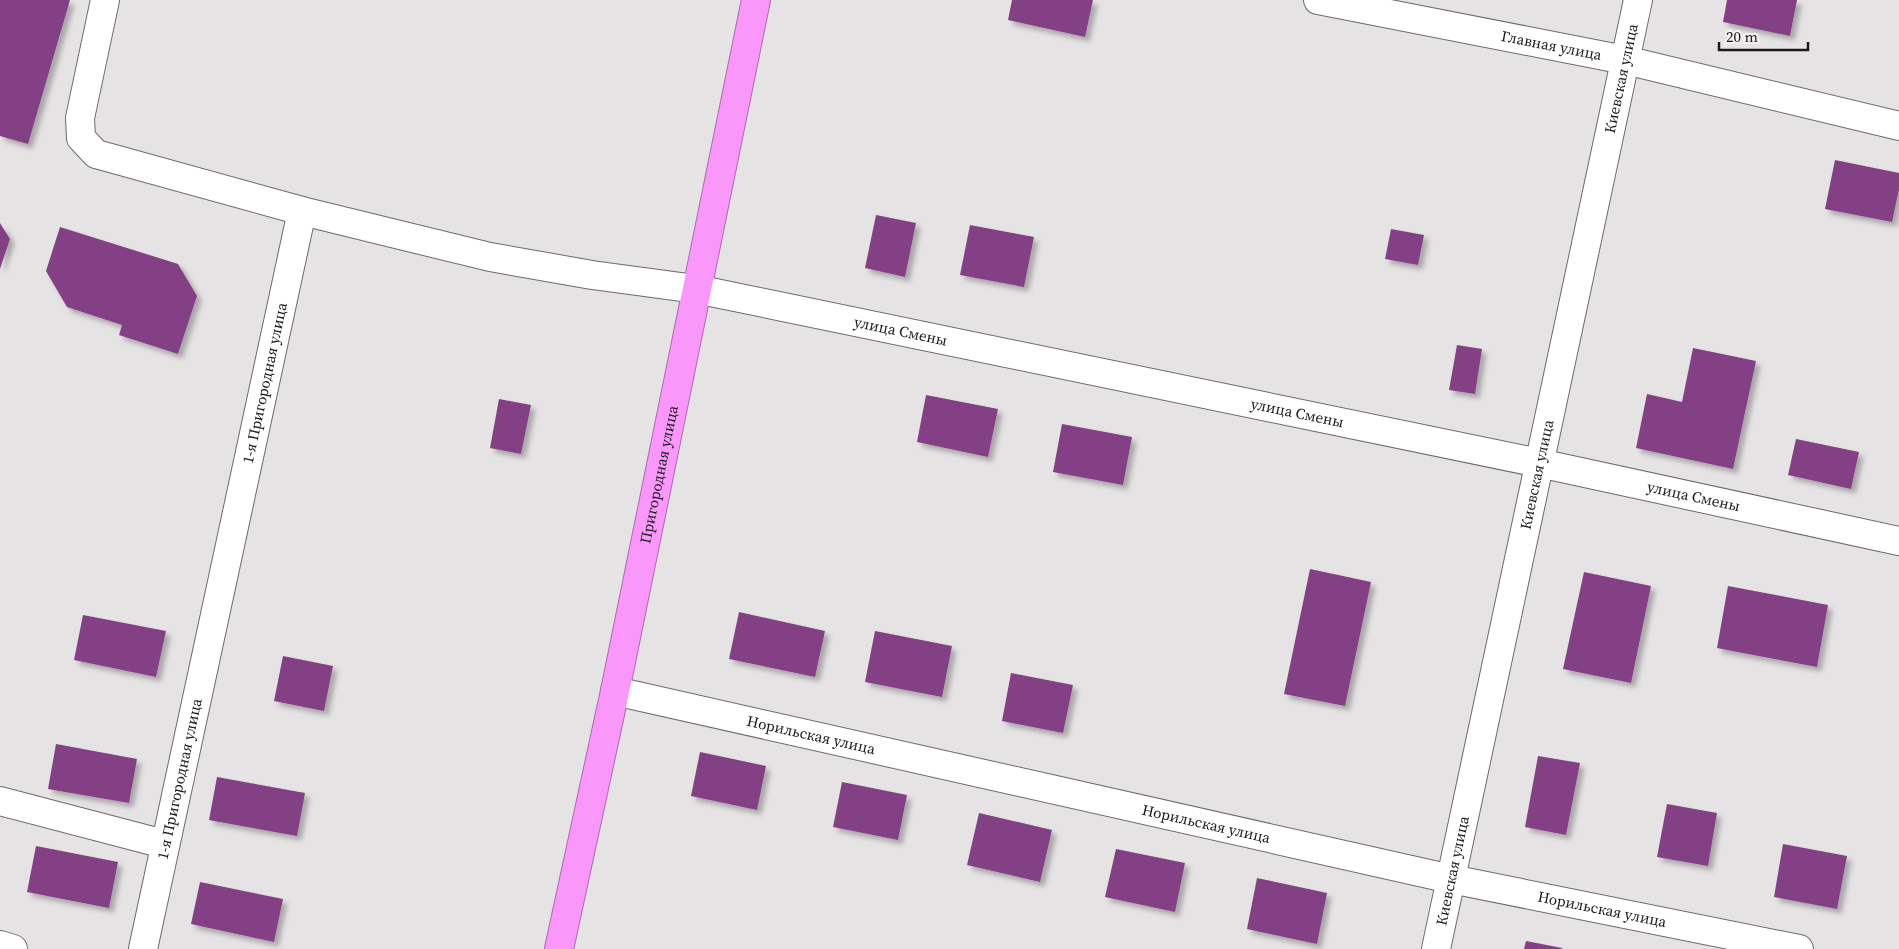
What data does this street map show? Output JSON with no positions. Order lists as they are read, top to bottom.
{
  "streets": {
    "highway": ["Пригородная улица"],
    "street": [
      "Главная улица",
      "Киевская улица",
      "улица Смены",
      "1-я Пригородная улица",
      "Норильская улица"
    ]
  },
  "crossings": [
    ["Главная улица", "Киевская улица"],
    ["Киевская улица", "улица Смены"],
    ["Киевская улица", "Норильская улица"],
    ["улица Смены", "Пригородная улица"],
    ["Пригородная улица", "Норильская улица"]
  ],
  "scale_bar": "20 m"
}
